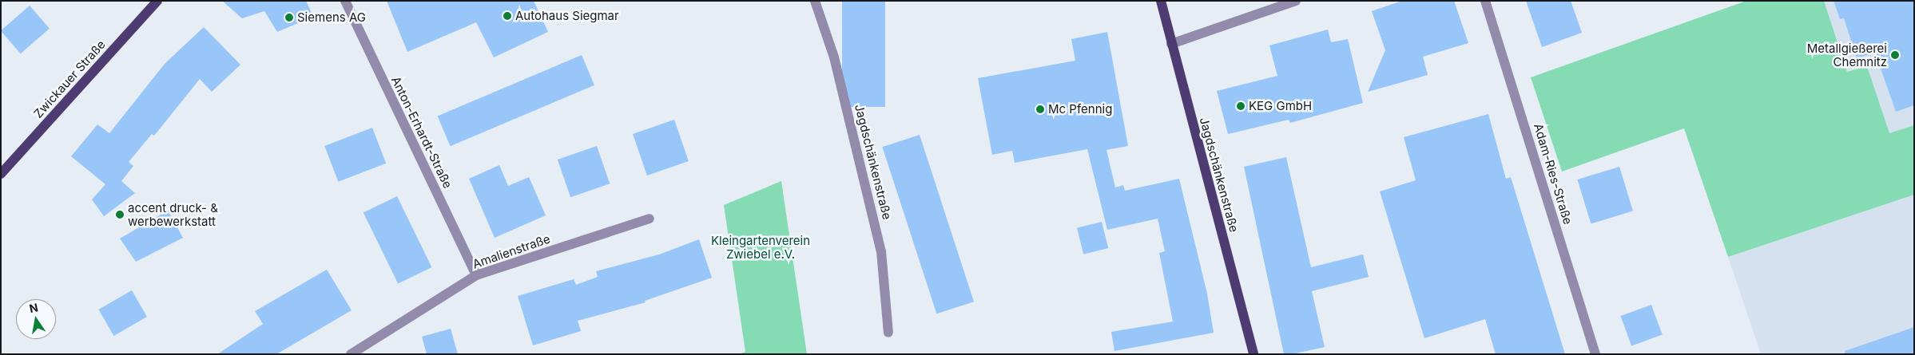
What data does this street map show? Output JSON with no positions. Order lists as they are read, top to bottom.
{
  "streets": {
    "main road": ["Zwickauer Straße", "Jagdschänkenstraße"],
    "street": ["Anton-Erhardt-Straße", "Adam-Ries-Straße", "Amalienstraße"]
  },
  "crossings": [
    ["Anton-Erhardt-Straße", "Amalienstraße"]
  ],
  "parks": ["Kleingartenverein Zwiebel e.V."],
  "places": [
    "Autohaus Siegmar",
    "Siemens AG",
    "Metallgießerei Chemnitz",
    "KEG GmbH",
    "Mc Pfennig",
    "accent druck- & werbewerkstatt"
  ],
  "north": "top"
}
